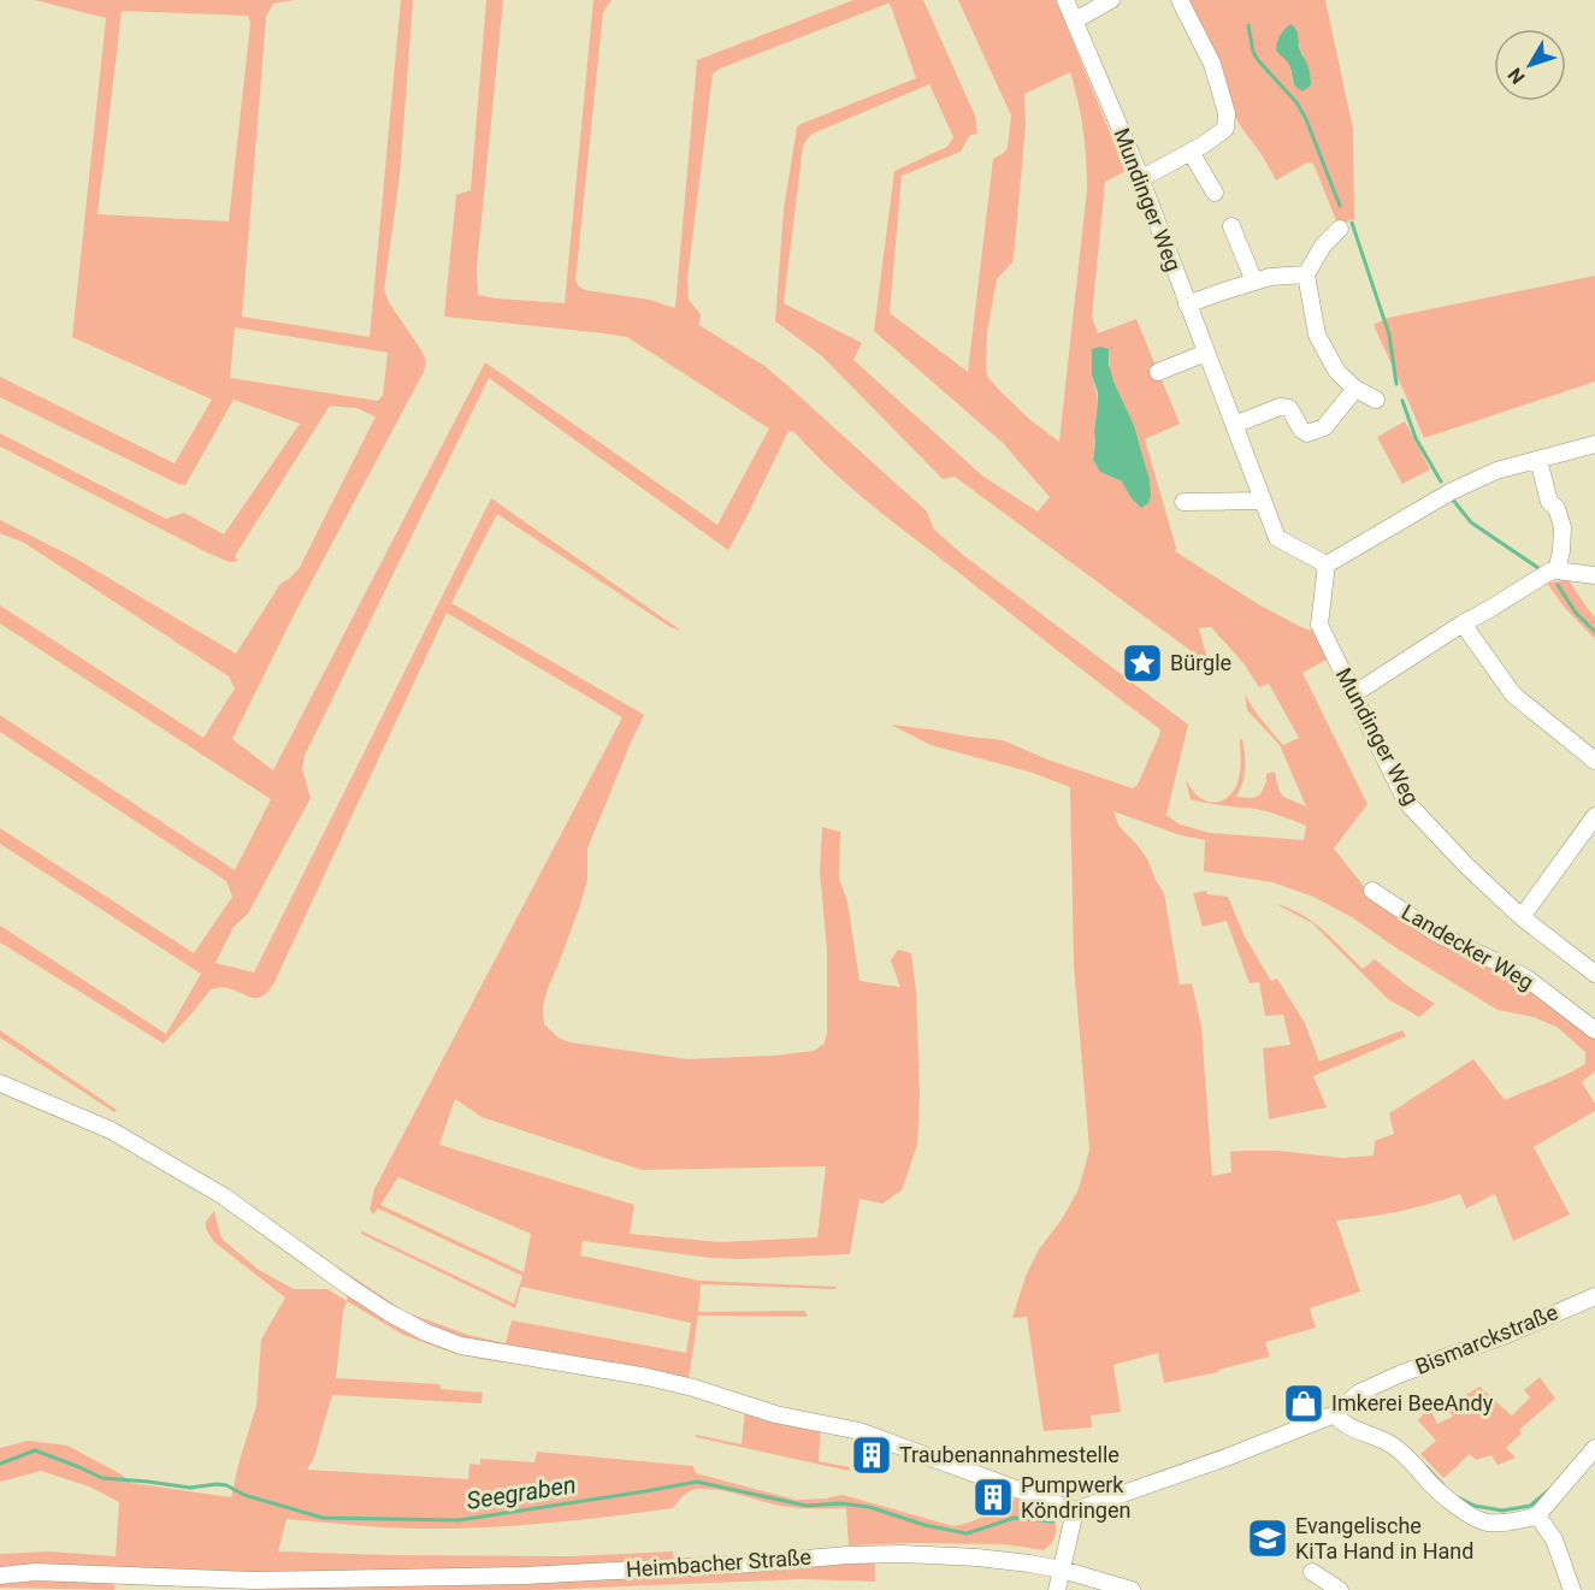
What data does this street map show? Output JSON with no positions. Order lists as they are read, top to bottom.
{
  "streets": {
    "street": [
      "Mundinger Weg",
      "Landecker Weg",
      "Bismarckstraße",
      "Heimbacher Straße"
    ]
  },
  "water": ["Seegraben"],
  "places": {
    "place": ["Bürgle"],
    "shop": ["Imkerei BeeAndy"],
    "building": ["Traubenannahmestelle", "Pumpwerk Köndringen"],
    "school or university": ["Evangelische KiTa Hand in Hand"]
  },
  "north": "bottom left"
}
